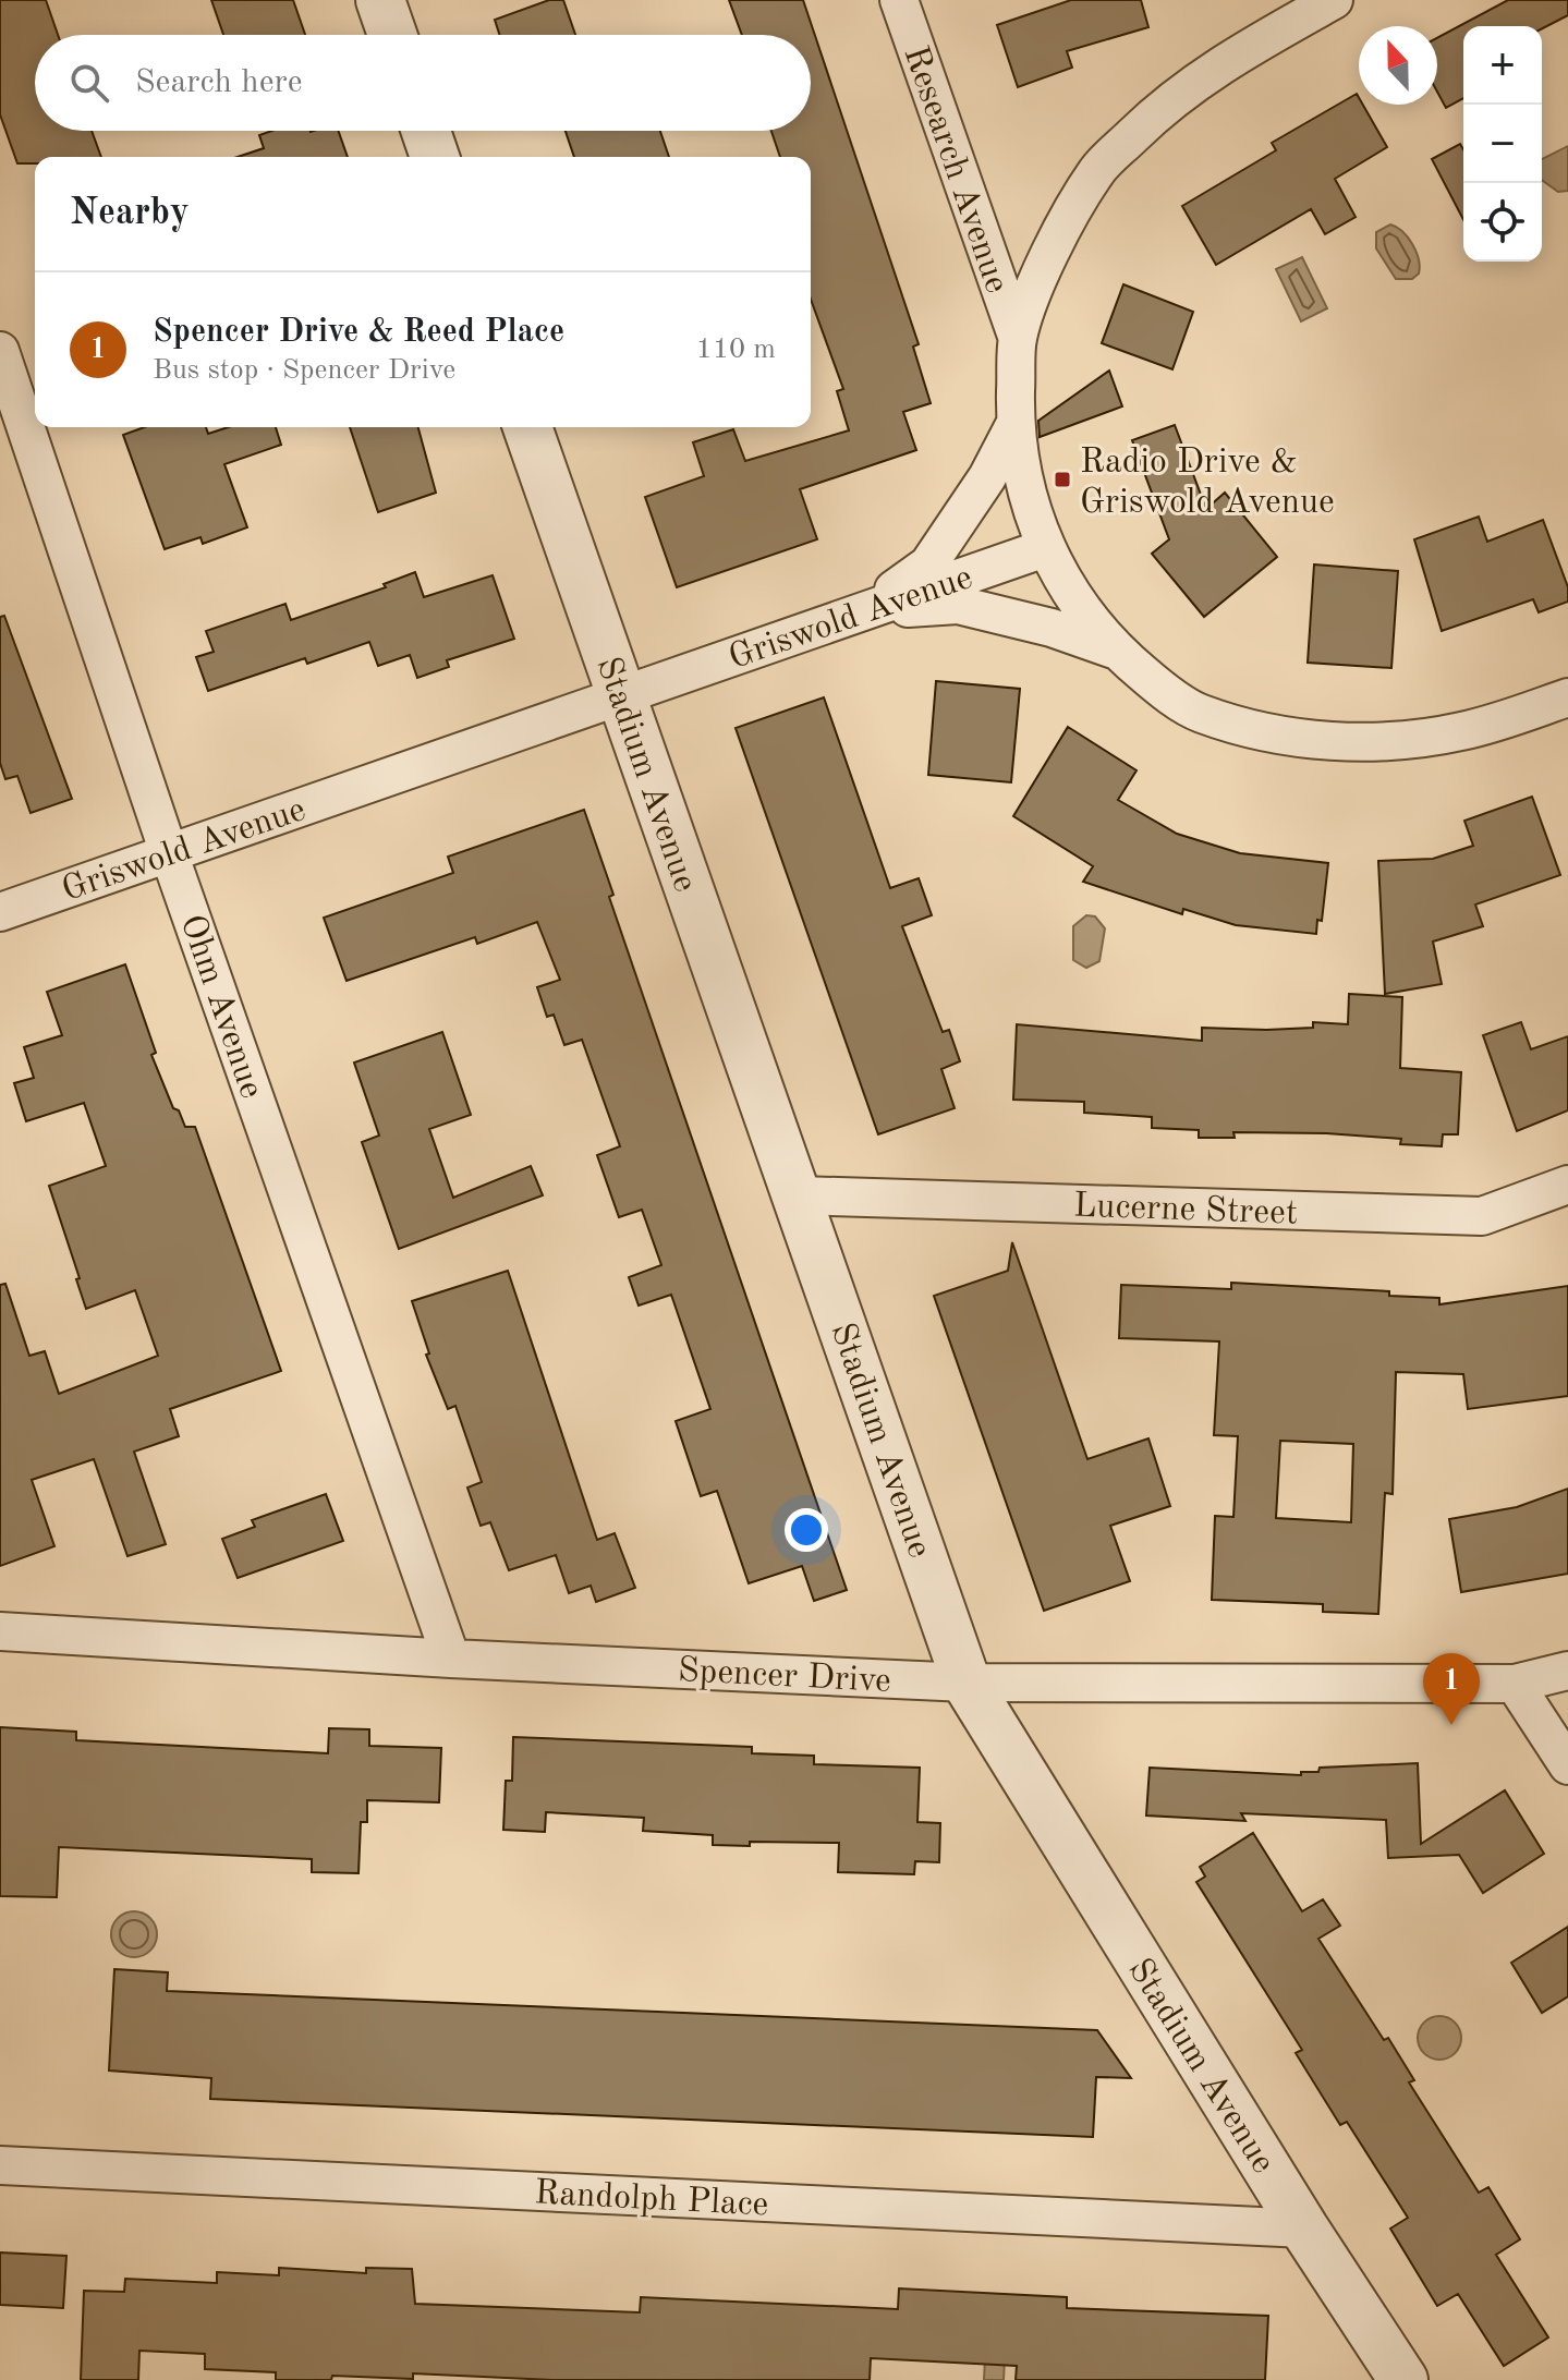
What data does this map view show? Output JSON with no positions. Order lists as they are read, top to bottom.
{
  "streets": {
    "street": [
      "Research Avenue",
      "Griswold Avenue",
      "Stadium Avenue",
      "Ohm Avenue",
      "Lucerne Street",
      "Spencer Drive",
      "Randolph Place"
    ]
  },
  "crossings": [
    ["Griswold Avenue", "Stadium Avenue"],
    ["Griswold Avenue", "Ohm Avenue"],
    ["Stadium Avenue", "Lucerne Street"],
    ["Stadium Avenue", "Spencer Drive"],
    ["Stadium Avenue", "Randolph Place"],
    ["Ohm Avenue", "Spencer Drive"]
  ],
  "places": {
    "transit": ["Radio Drive & Griswold Avenue"]
  },
  "north": "top",
  "page": {
    "map_buttons": ["+", "−"],
    "search": "Search here",
    "heading": "Nearby",
    "list": [
      {
        "mark": "1",
        "name": "Spencer Drive & Reed Place",
        "note": "Bus stop · Spencer Drive",
        "value": "110 m"
      }
    ],
    "pins": "1"
  }
}
